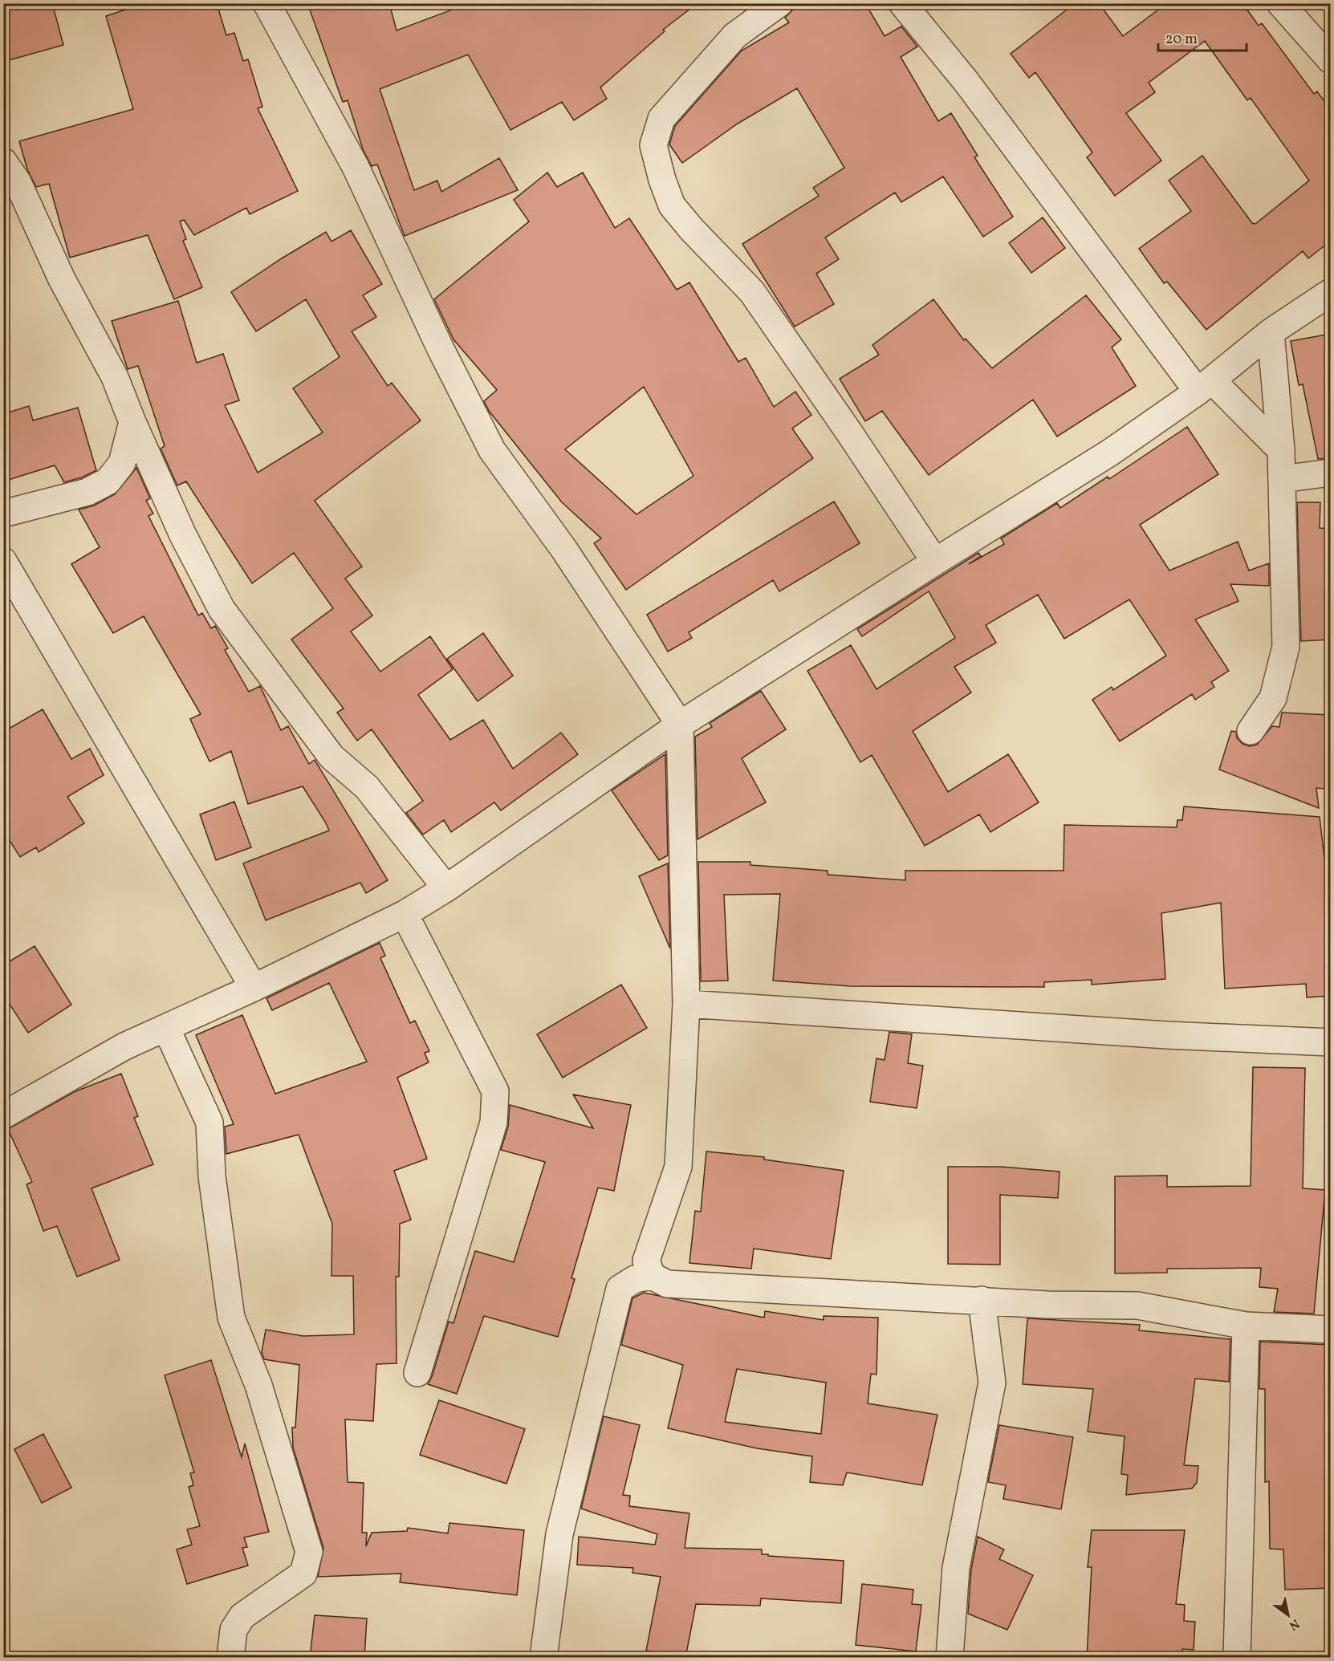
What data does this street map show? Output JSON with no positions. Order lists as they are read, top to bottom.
{
  "scale_bar": "20 m",
  "north": "bottom right"
}
